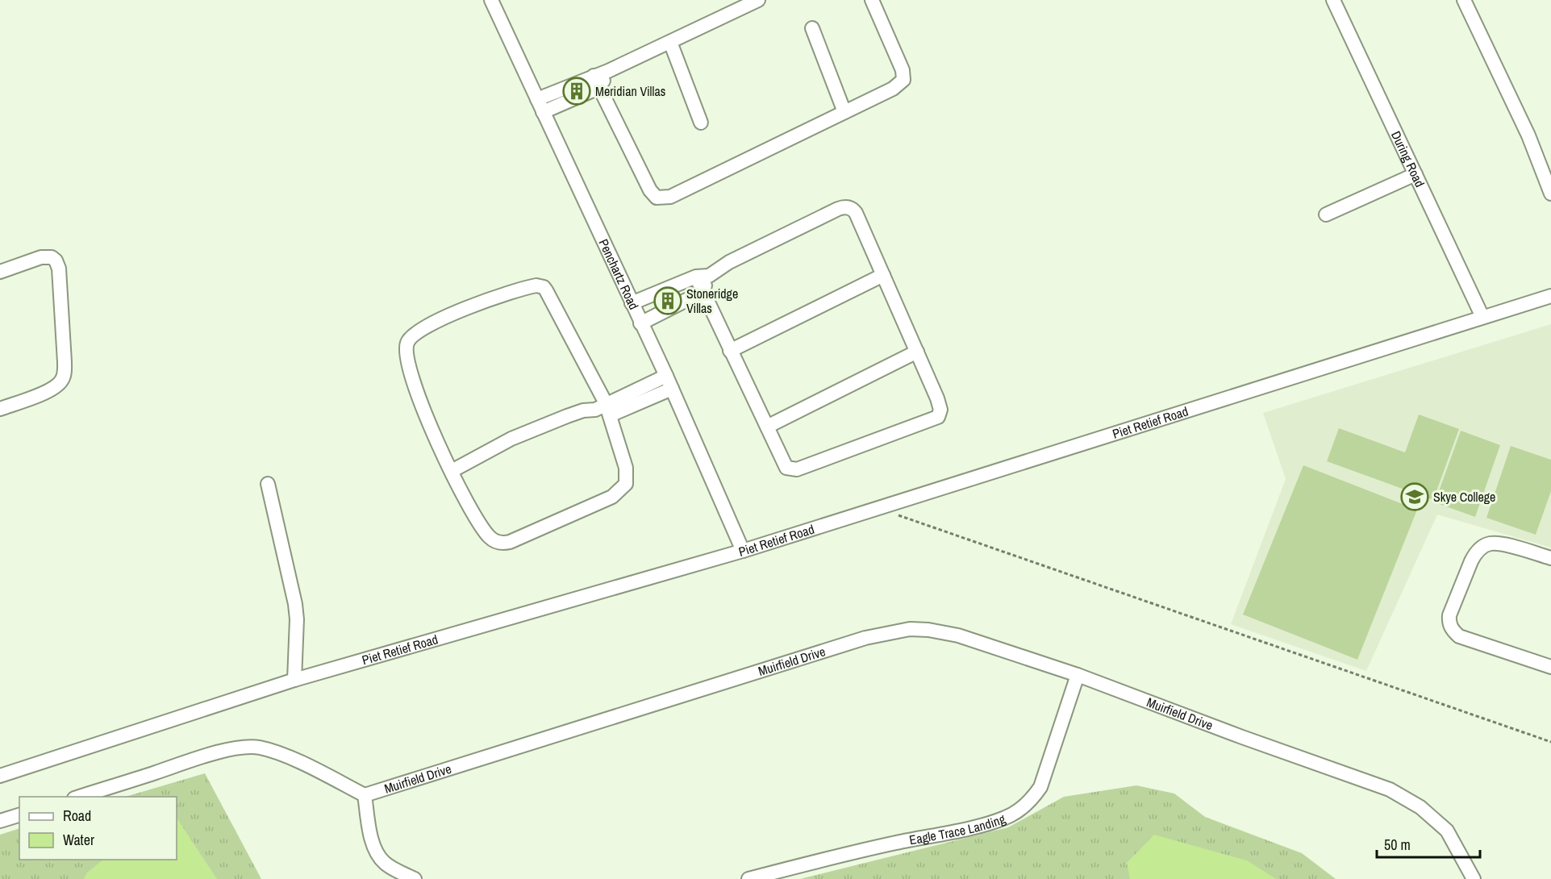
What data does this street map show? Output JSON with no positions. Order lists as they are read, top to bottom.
{
  "streets": {
    "street": [
      "During Road",
      "Penchartz Road",
      "Piet Retief Road",
      "Muirfield Drive",
      "Eagle Trace Landing"
    ]
  },
  "crossings": [
    ["During Road", "Piet Retief Road"],
    ["Penchartz Road", "Piet Retief Road"],
    ["Muirfield Drive", "Eagle Trace Landing"]
  ],
  "places": {
    "building": ["Meridian Villas", "Stoneridge Villas"],
    "school or university": ["Skye College"]
  },
  "legend": ["Road", "Water"],
  "scale_bar": "50 m"
}
